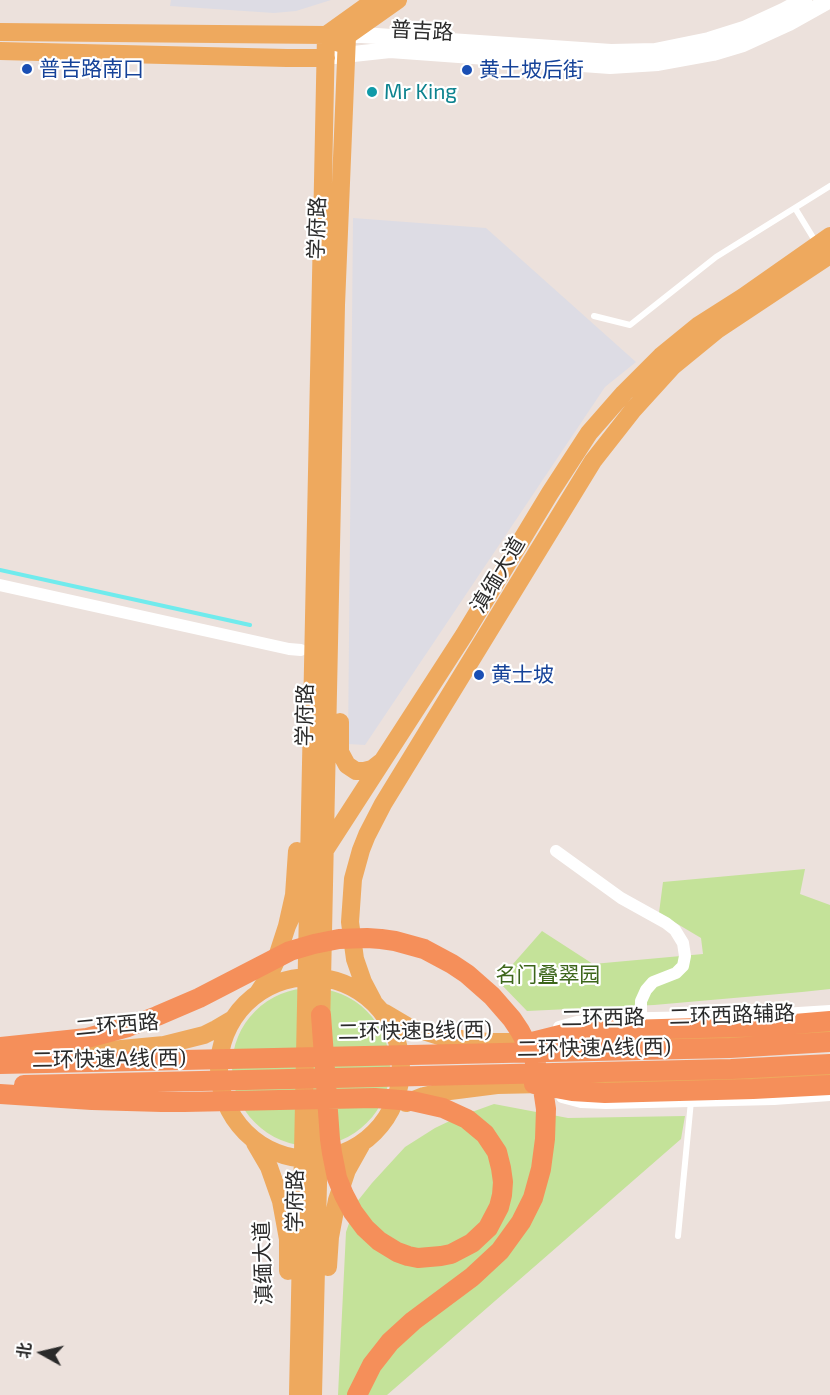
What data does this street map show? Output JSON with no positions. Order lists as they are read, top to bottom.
{
  "streets": {
    "highway": ["二环快速B线(西)", "二环快速A线(西)"],
    "main road": [
      "普吉路",
      "学府路",
      "滇缅大道",
      "二环西路"
    ],
    "street": ["二环西路辅路"]
  },
  "crossings": [
    ["普吉路", "学府路"],
    ["学府路", "滇缅大道"],
    ["学府路", "二环西路"],
    ["滇缅大道", "二环西路"],
    ["二环西路辅路", "二环西路"]
  ],
  "parks": ["名门叠翠园"],
  "places": [
    "普吉路南口",
    "黄土坡后街",
    "Mr King",
    "黄士坡"
  ],
  "north": "left"
}
